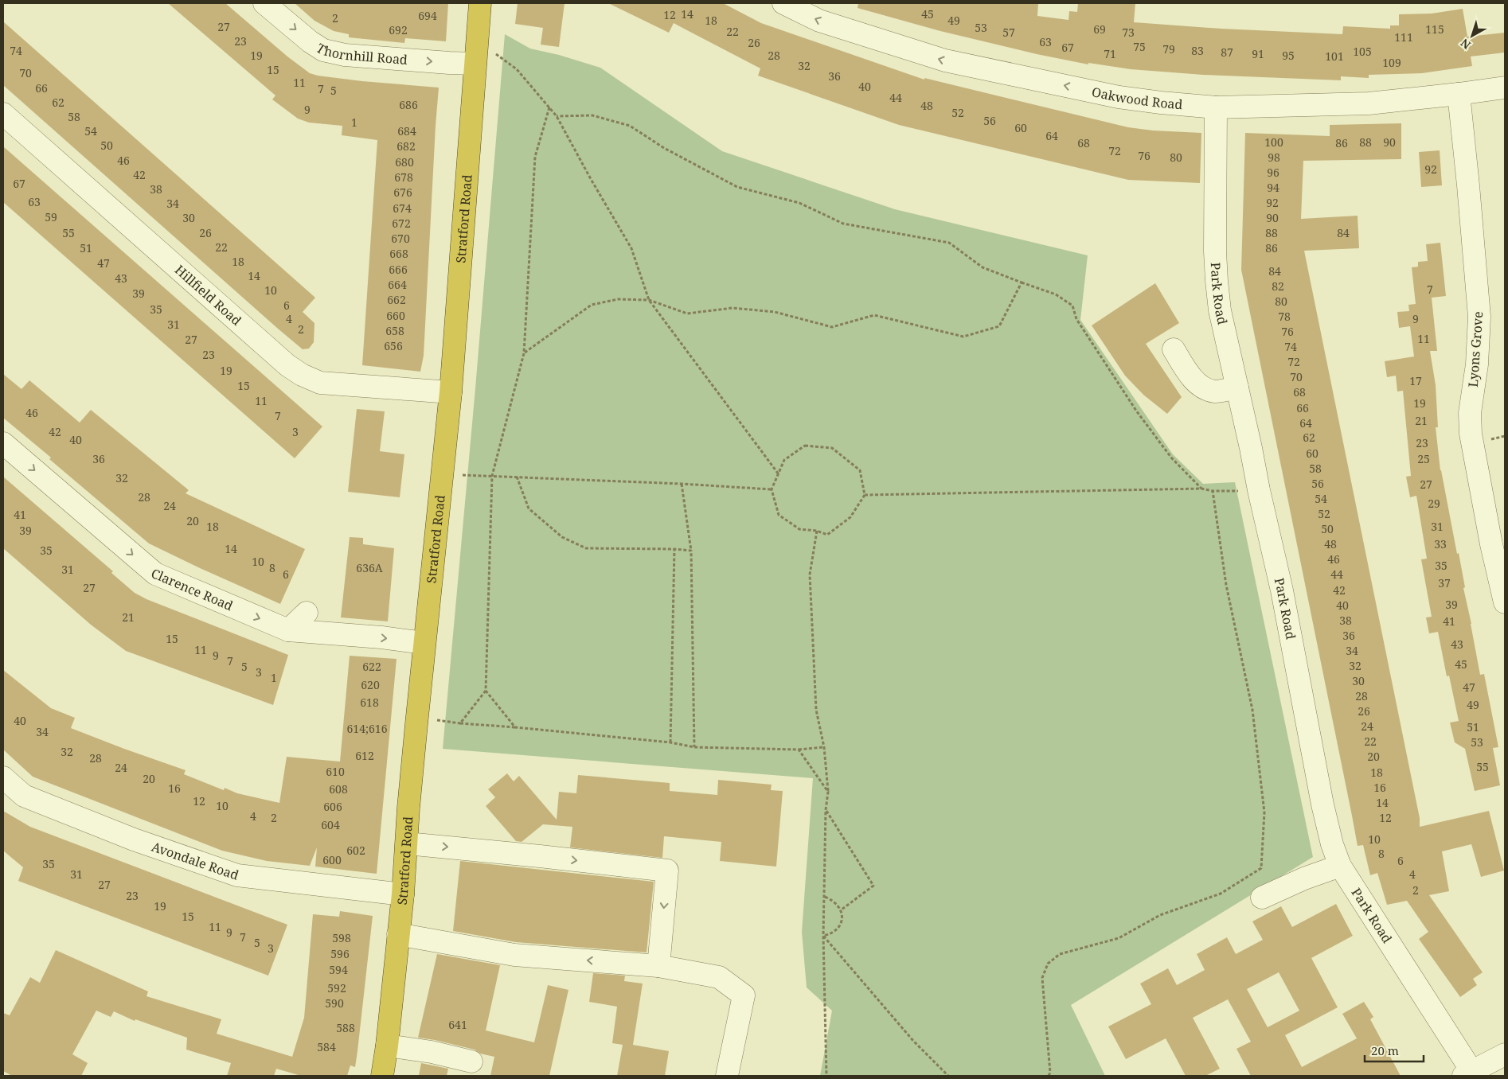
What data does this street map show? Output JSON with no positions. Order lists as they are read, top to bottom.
{
  "streets": {
    "highway": ["Stratford Road"],
    "street": [
      "Thornhill Road",
      "Oakwood Road",
      "Park Road",
      "Hillfield Road",
      "Lyons Grove",
      "Clarence Road",
      "Avondale Road"
    ]
  },
  "crossings": [
    ["Thornhill Road", "Stratford Road"],
    ["Oakwood Road", "Park Road"],
    ["Oakwood Road", "Lyons Grove"],
    ["Stratford Road", "Hillfield Road"],
    ["Stratford Road", "Clarence Road"],
    ["Stratford Road", "Avondale Road"]
  ],
  "one_way": ["Thornhill Road", "Oakwood Road", "Clarence Road"],
  "house_numbers": [
    "14",
    "45",
    "12",
    "694",
    "2",
    "18",
    "49",
    "27",
    "53",
    "69",
    "115",
    "692",
    "22",
    "57",
    "73",
    "111",
    "23",
    "63",
    "26",
    "75",
    "67",
    "79",
    "74",
    "83",
    "105",
    "87",
    "71",
    "91",
    "19",
    "28",
    "95",
    "101",
    "109",
    "32",
    "15",
    "70",
    "36",
    "11",
    "40",
    "66",
    "7",
    "5",
    "44",
    "62",
    "686",
    "48",
    "9",
    "52",
    "58",
    "56",
    "1",
    "60",
    "54",
    "684",
    "64",
    "100",
    "88",
    "90",
    "68",
    "86",
    "50",
    "682",
    "72",
    "76",
    "80",
    "98",
    "46",
    "680",
    "92",
    "96",
    "42",
    "678",
    "67",
    "94",
    "38",
    "676",
    "63",
    "92",
    "34",
    "674",
    "59",
    "30",
    "90",
    "672",
    "55",
    "26",
    "88",
    "84",
    "670",
    "22",
    "51",
    "86",
    "668",
    "18",
    "47",
    "666",
    "84",
    "14",
    "43",
    "664",
    "82",
    "7",
    "10",
    "39",
    "662",
    "80",
    "6",
    "35",
    "660",
    "78",
    "4",
    "9",
    "31",
    "2",
    "658",
    "76",
    "11",
    "27",
    "656",
    "74",
    "23",
    "72",
    "19",
    "70",
    "17",
    "15",
    "68",
    "11",
    "19",
    "66",
    "46",
    "7",
    "21",
    "64",
    "42",
    "3",
    "62",
    "40",
    "23",
    "60",
    "36",
    "25",
    "58",
    "32",
    "56",
    "27",
    "28",
    "54",
    "29",
    "24",
    "52",
    "41",
    "20",
    "18",
    "31",
    "50",
    "39",
    "48",
    "33",
    "14",
    "35",
    "46",
    "10",
    "35",
    "8",
    "636A",
    "31",
    "6",
    "44",
    "37",
    "27",
    "42",
    "39",
    "40",
    "21",
    "38",
    "41",
    "36",
    "15",
    "43",
    "11",
    "34",
    "9",
    "7",
    "45",
    "32",
    "5",
    "622",
    "3",
    "1",
    "30",
    "620",
    "47",
    "28",
    "618",
    "49",
    "26",
    "40",
    "24",
    "51",
    "614;616",
    "34",
    "22",
    "53",
    "32",
    "612",
    "20",
    "28",
    "55",
    "24",
    "610",
    "18",
    "20",
    "16",
    "16",
    "608",
    "12",
    "14",
    "10",
    "606",
    "4",
    "2",
    "12",
    "604",
    "10",
    "602",
    "8",
    "600",
    "6",
    "35",
    "31",
    "4",
    "27",
    "2",
    "23",
    "19",
    "15",
    "11",
    "9",
    "7",
    "598",
    "5",
    "3",
    "596",
    "594",
    "592",
    "590",
    "641",
    "588",
    "584"
  ],
  "scale_bar": "20 m",
  "north": "bottom left"
}
